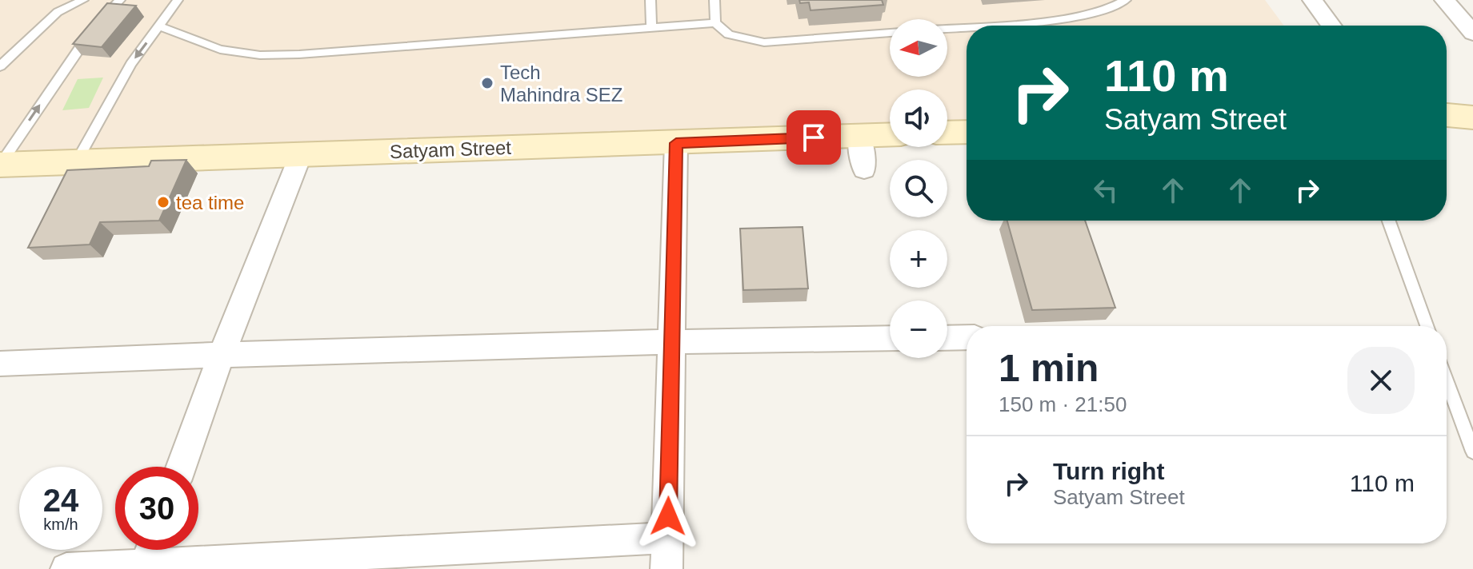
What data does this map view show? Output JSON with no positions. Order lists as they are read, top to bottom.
{
  "streets": {
    "street": ["Satyam Street"]
  },
  "places": ["Tech Mahindra SEZ", "tea time"],
  "north": "left",
  "page": {
    "map_buttons": ["+", "−"],
    "turn": ["110 m", "Satyam Street"],
    "heading": ["1 min", "150 m · 21:50"],
    "list": [
      {
        "name": "Turn right",
        "note": "Satyam Street",
        "value": "110 m"
      }
    ],
    "speed": "24 km/h",
    "limit": "30"
  }
}
